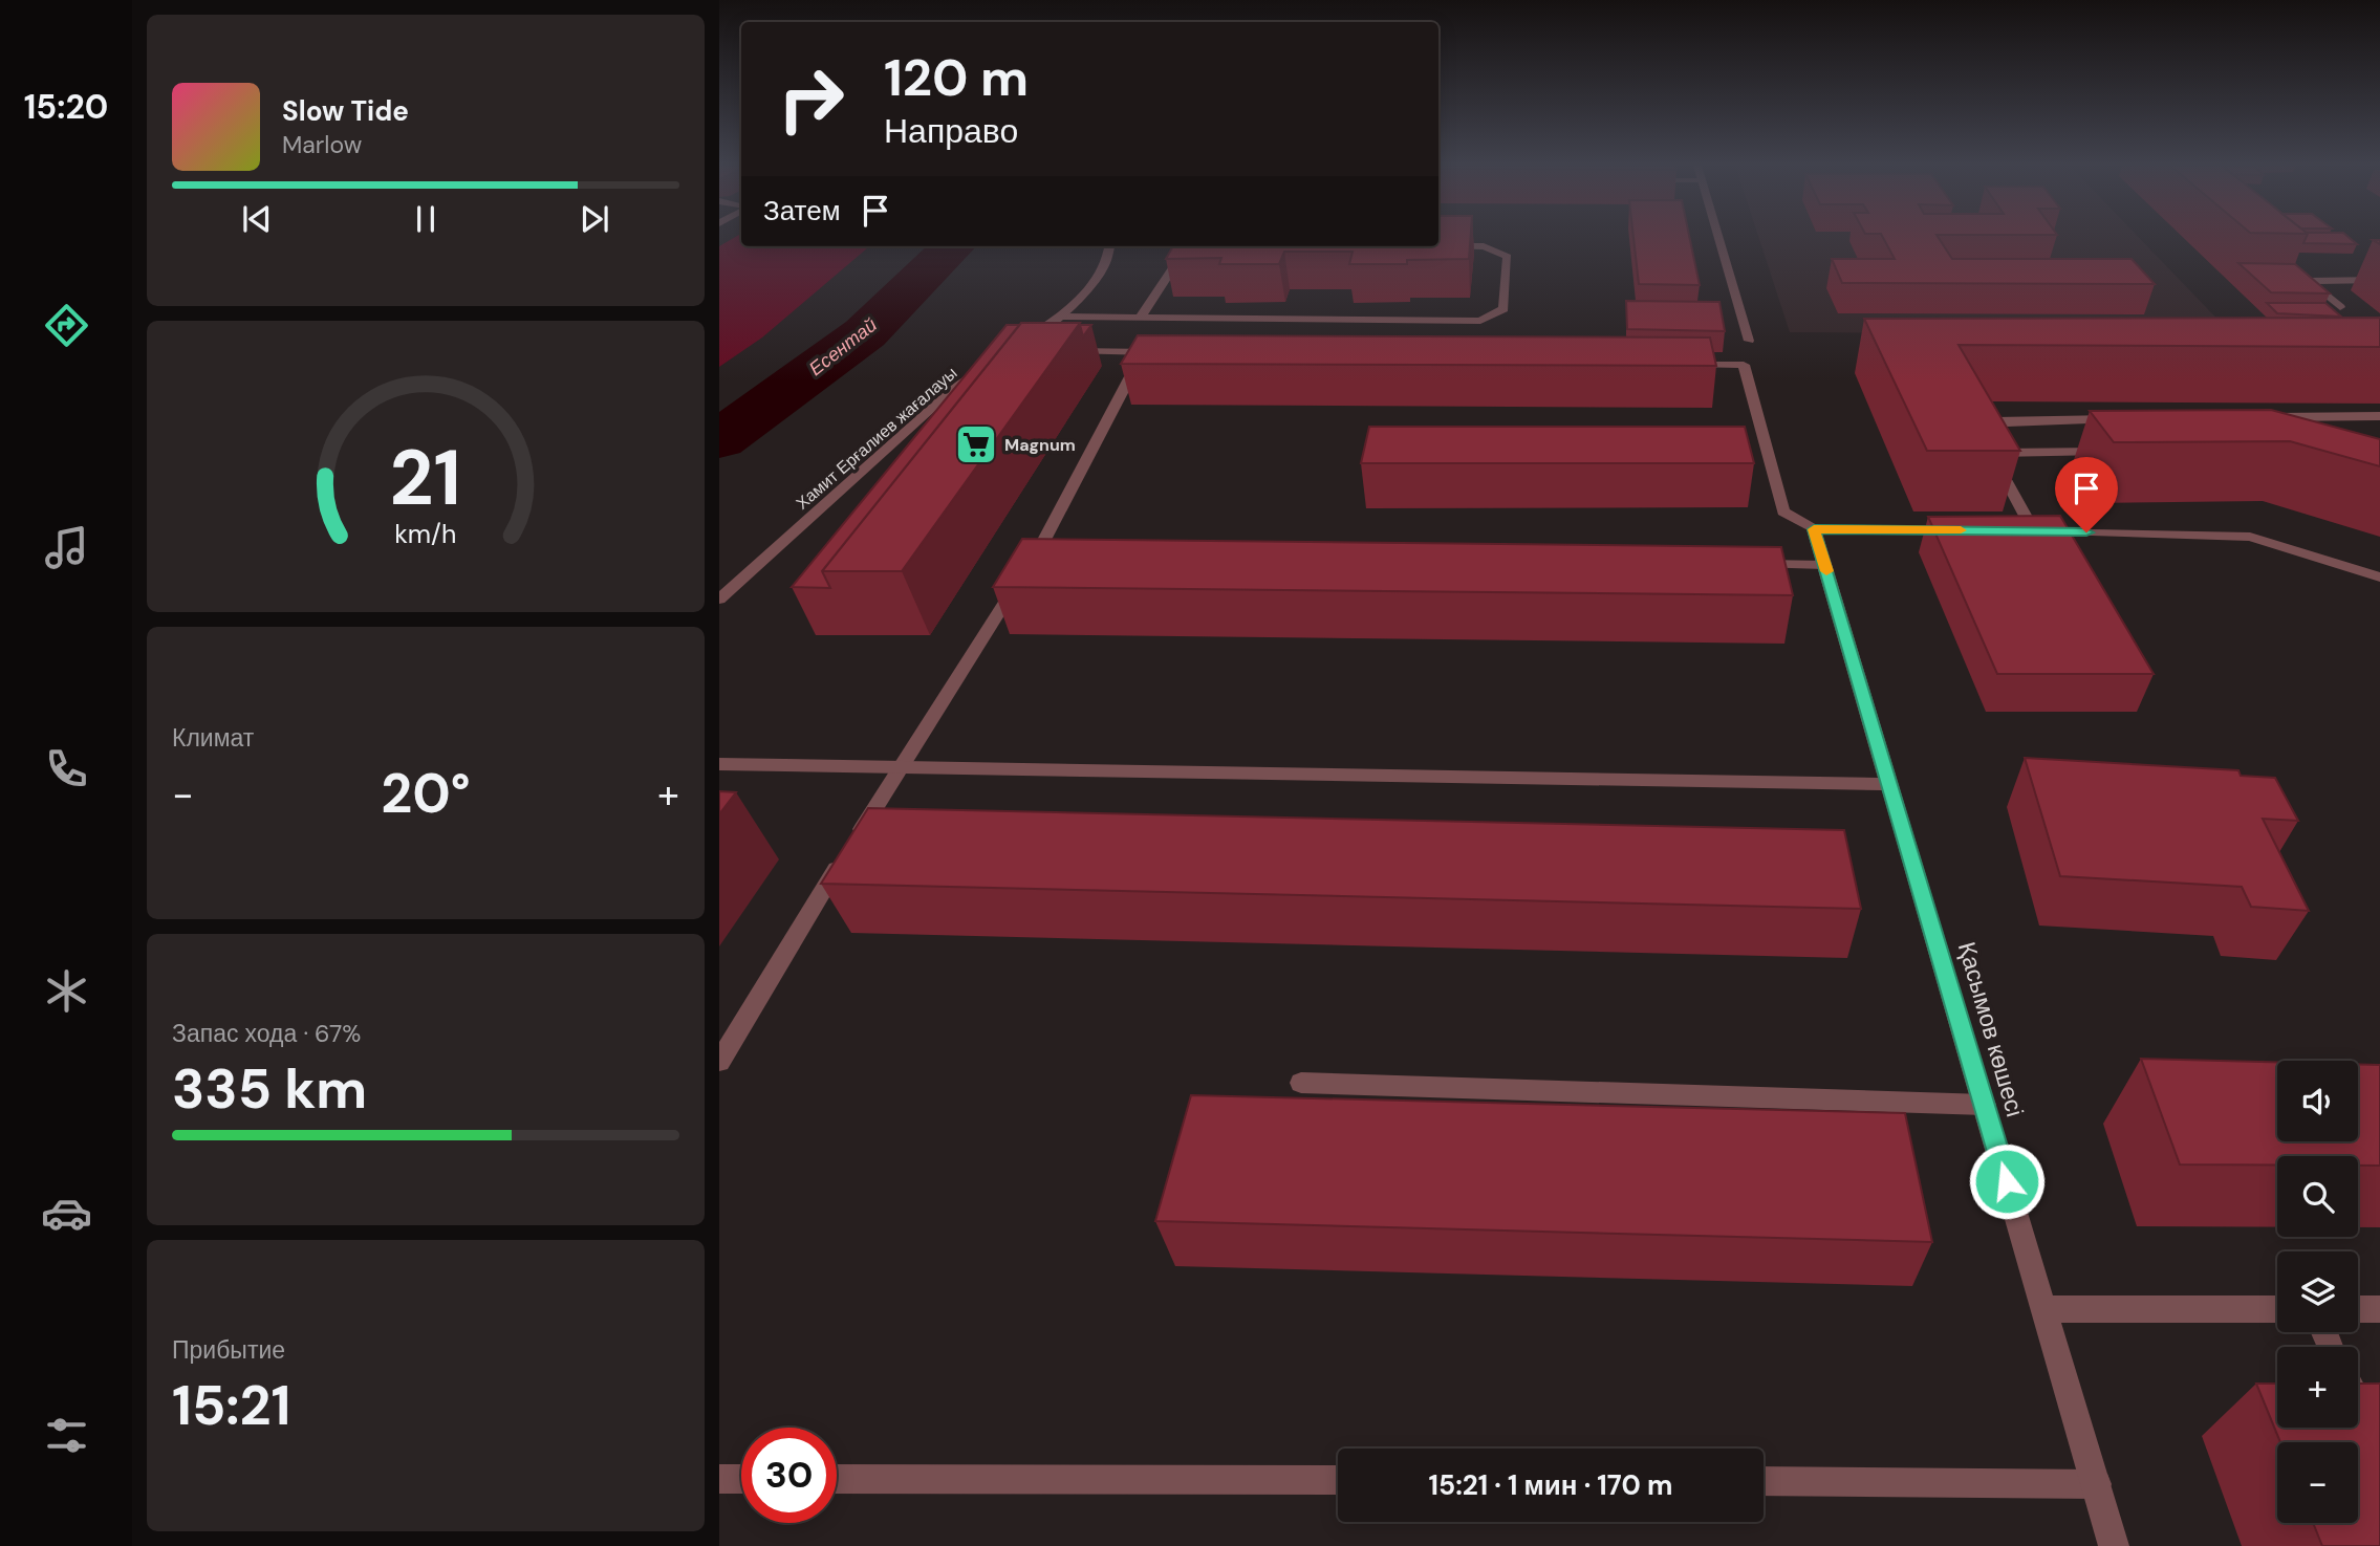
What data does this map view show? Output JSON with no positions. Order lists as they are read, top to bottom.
{
  "streets": {
    "street": ["Хамит Ерғалиев жағалауы", "Қасымов көшесі"]
  },
  "water": ["Есентай"],
  "places": {
    "supermarket": ["Magnum"]
  },
  "page": {
    "tabs": "15:20",
    "turn": ["120 m", "Направо"],
    "song": ["Slow Tide", "Marlow"],
    "then": "Затем",
    "tile": [
      "Климат",
      ["Запас хода · 67%", "335 km"],
      ["Прибытие", "15:21"]
    ],
    "heat": ["−", "20°", "+"],
    "map_buttons": ["+", "−"],
    "limit": "30",
    "trip": "15:21 · 1 мин · 170 m",
    "gauge": ["21", "km/h"]
  }
}
